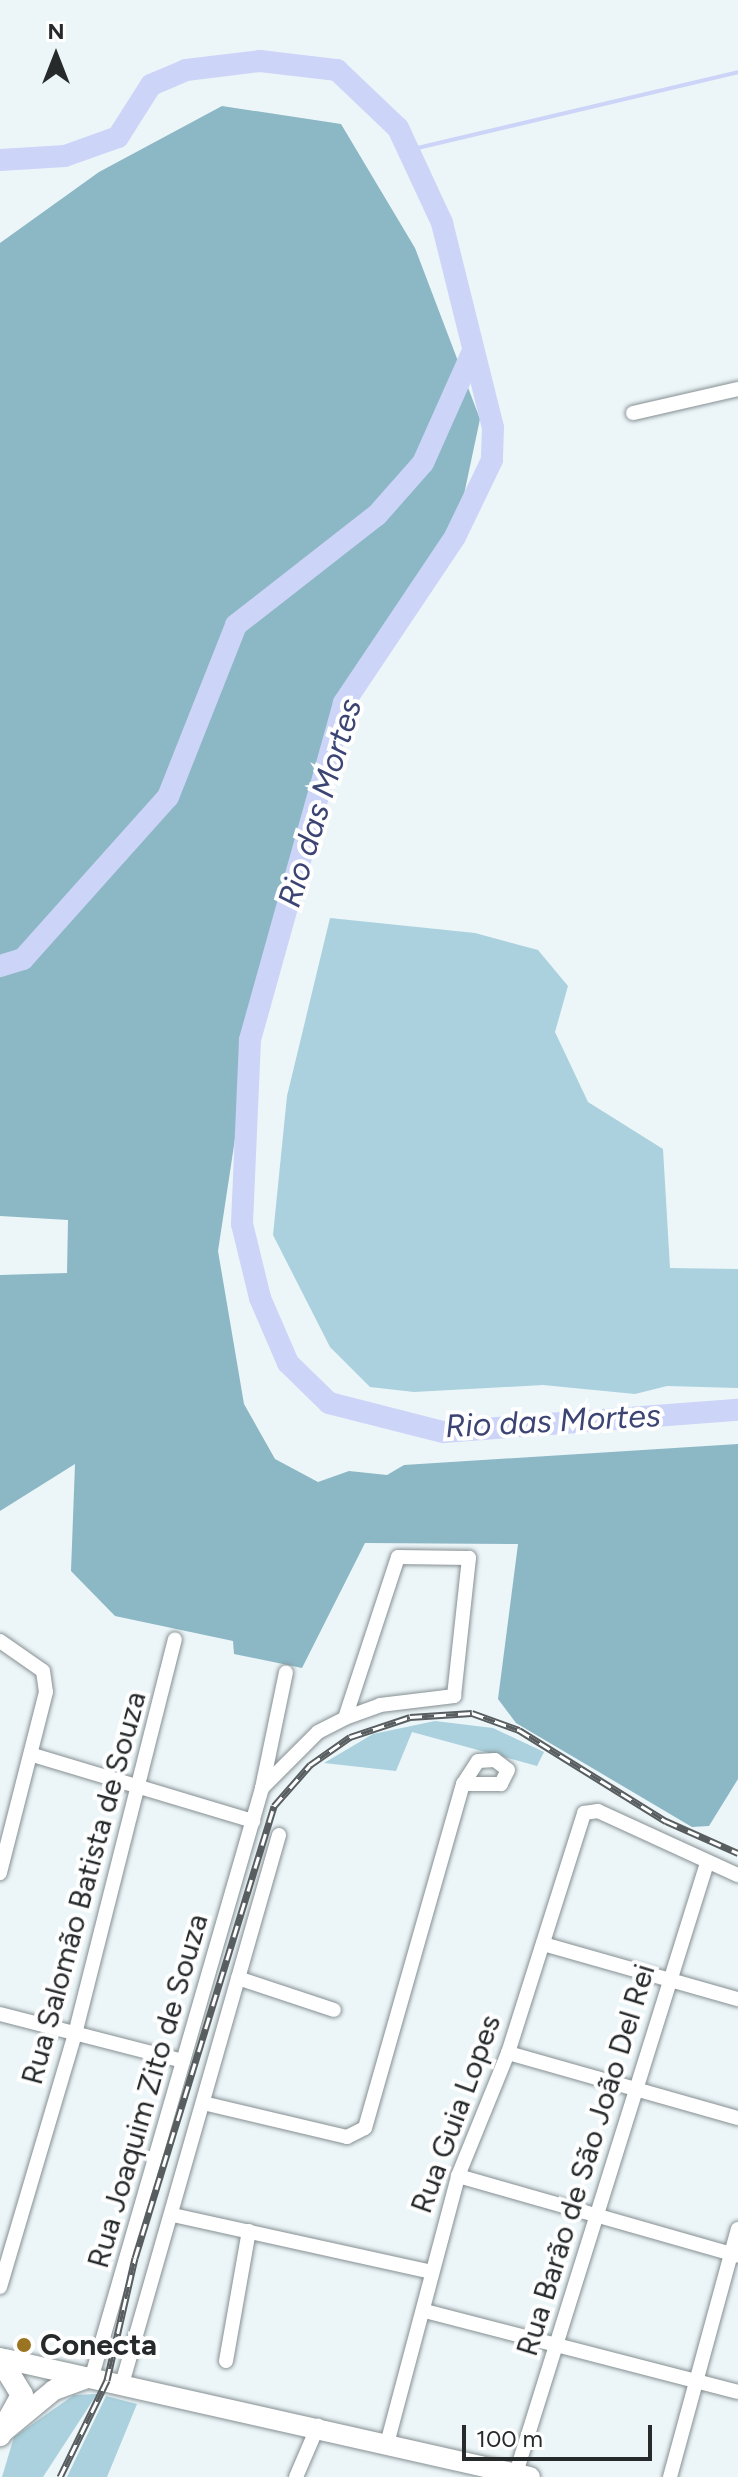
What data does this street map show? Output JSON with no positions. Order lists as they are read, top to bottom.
{
  "streets": {
    "street": [
      "Rua Salomão Batista de Souza",
      "Rua Joaquim Zito de Souza",
      "Rua Guia Lopes",
      "Rua Barão de São João Del Rei"
    ]
  },
  "crossings": [
    ["Rua Guia Lopes", "Rua Barão de São João Del Rei"]
  ],
  "water": ["Rio das Mortes"],
  "places": ["Conecta"],
  "scale_bar": "100 m",
  "north": "top"
}
